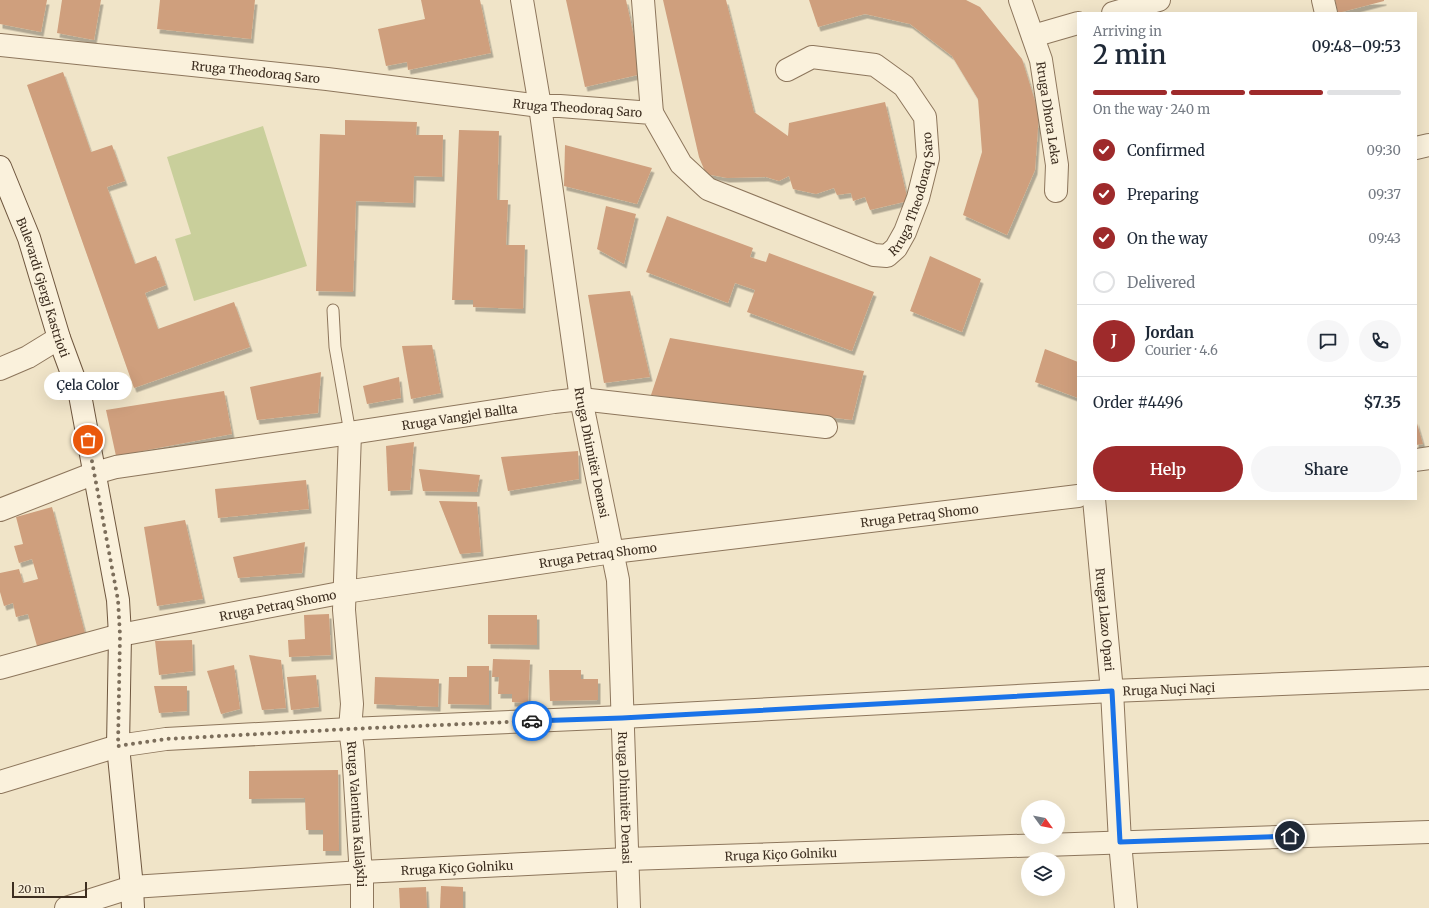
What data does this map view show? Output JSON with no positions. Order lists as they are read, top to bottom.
{
  "streets": {
    "street": [
      "Rruga Theodoraq Saro",
      "Rruga Dhora Leka",
      "Bulevardi Gjergj Kastrioti",
      "Rruga Vangjel Ballta",
      "Rruga Dhimitër Denasi",
      "Rruga Petraq Shomo",
      "Rruga Llazo Opari",
      "Rruga Nuçi Naçi",
      "Rruga Valentina Kallajxhi",
      "Rruga Kiço Golniku"
    ]
  },
  "crossings": [
    ["Rruga Theodoraq Saro", "Rruga Dhimitër Denasi"],
    ["Bulevardi Gjergj Kastrioti", "Rruga Vangjel Ballta"],
    ["Bulevardi Gjergj Kastrioti", "Rruga Petraq Shomo"],
    ["Bulevardi Gjergj Kastrioti", "Rruga Nuçi Naçi"],
    ["Bulevardi Gjergj Kastrioti", "Rruga Kiço Golniku"],
    ["Rruga Vangjel Ballta", "Rruga Dhimitër Denasi"],
    ["Rruga Vangjel Ballta", "Rruga Valentina Kallajxhi"],
    ["Rruga Dhimitër Denasi", "Rruga Petraq Shomo"],
    ["Rruga Dhimitër Denasi", "Rruga Nuçi Naçi"],
    ["Rruga Dhimitër Denasi", "Rruga Kiço Golniku"],
    ["Rruga Petraq Shomo", "Rruga Valentina Kallajxhi"],
    ["Rruga Llazo Opari", "Rruga Nuçi Naçi"],
    ["Rruga Llazo Opari", "Rruga Kiço Golniku"],
    ["Rruga Nuçi Naçi", "Rruga Valentina Kallajxhi"],
    ["Rruga Valentina Kallajxhi", "Rruga Kiço Golniku"]
  ],
  "places": ["Çela Color"],
  "scale_bar": "20 m",
  "north": "bottom right",
  "page": {
    "heading": ["2 min", "Arriving in", "09:48–09:53"],
    "panel": [
      "Jordan",
      "Courier · 4.6",
      "Order #4496",
      "$7.35"
    ],
    "bar": "On the way · 240 m",
    "list": [
      ["Confirmed", "09:30"],
      ["Preparing", "09:37"],
      ["On the way", "09:43"],
      "Delivered"
    ],
    "round": "J",
    "bubble": "Çela Color",
    "buttons": ["Help", "Share"],
    "scale": "20 m"
  }
}
